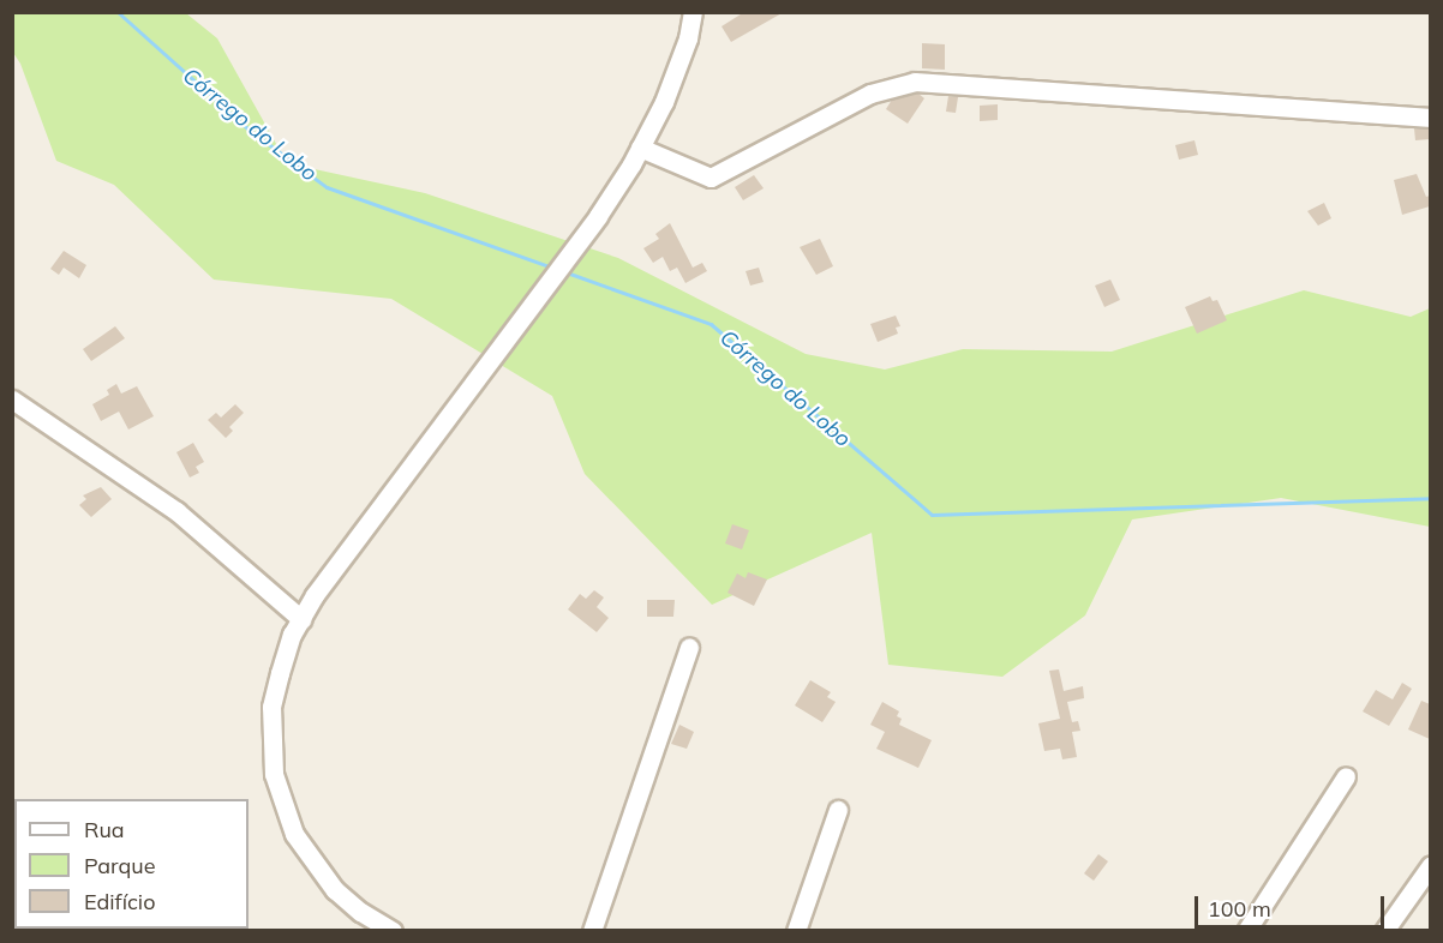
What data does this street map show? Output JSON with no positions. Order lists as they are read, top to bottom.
{
  "water": ["Córrego do Lobo"],
  "legend": ["Rua", "Parque", "Edifício"],
  "scale_bar": "100 m"
}
